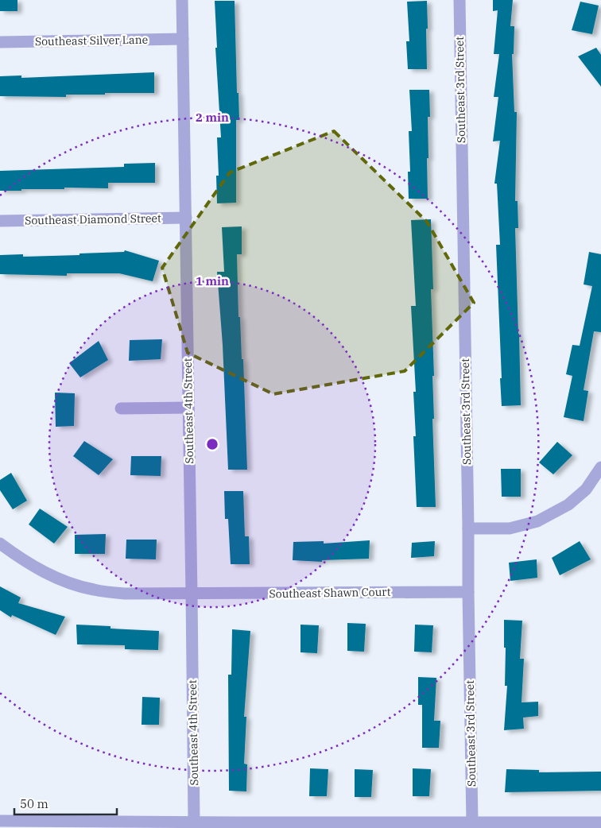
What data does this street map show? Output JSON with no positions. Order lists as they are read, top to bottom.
{
  "streets": {
    "street": [
      "Southeast Silver Lane",
      "Southeast 3rd Street",
      "Southeast Diamond Street",
      "Southeast 4th Street",
      "Southeast Shawn Court"
    ]
  },
  "crossings": [
    ["Southeast Silver Lane", "Southeast 4th Street"],
    ["Southeast 3rd Street", "Southeast Shawn Court"],
    ["Southeast Diamond Street", "Southeast 4th Street"],
    ["Southeast 4th Street", "Southeast Shawn Court"]
  ],
  "scale_bar": "50 m",
  "rings": ["2 min", "1 min"]
}
